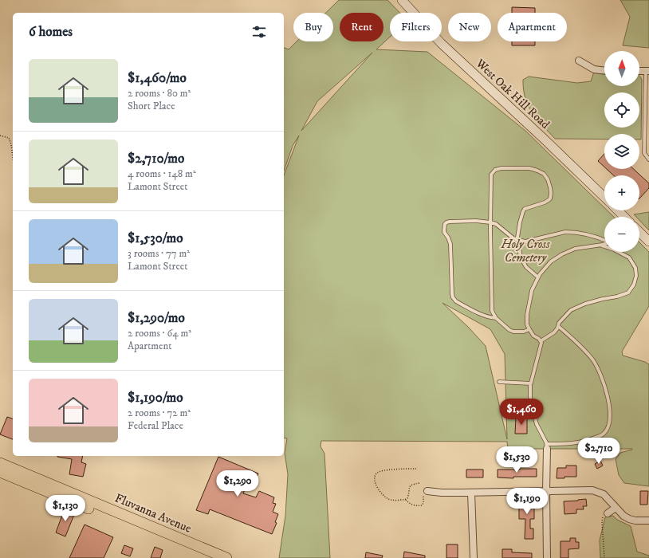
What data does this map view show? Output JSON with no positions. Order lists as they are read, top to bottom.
{
  "streets": {
    "main road": ["West Oak Hill Road", "Fluvanna Avenue"]
  },
  "parks": ["Holy Cross Cemetery"],
  "north": "top",
  "page": {
    "chip": [
      "Buy",
      "Rent",
      "Filters",
      "New",
      "Apartment"
    ],
    "heading": "6 homes",
    "map_buttons": ["+", "−"],
    "list": [
      {
        "name": "$1,460/mo",
        "note": "2 rooms · 80 m² · Short Place"
      },
      {
        "name": "$2,710/mo",
        "note": "4 rooms · 148 m² · Lamont Street"
      },
      {
        "name": "$1,530/mo",
        "note": "3 rooms · 77 m² · Lamont Street"
      },
      {
        "name": "$1,290/mo",
        "note": "2 rooms · 64 m² · Apartment"
      },
      {
        "name": "$1,190/mo",
        "note": "2 rooms · 72 m² · Federal Place"
      }
    ],
    "price": [
      "$1,460",
      "$2,710",
      "$1,530",
      "$1,290",
      "$1,190",
      "$1,130"
    ]
  }
}
